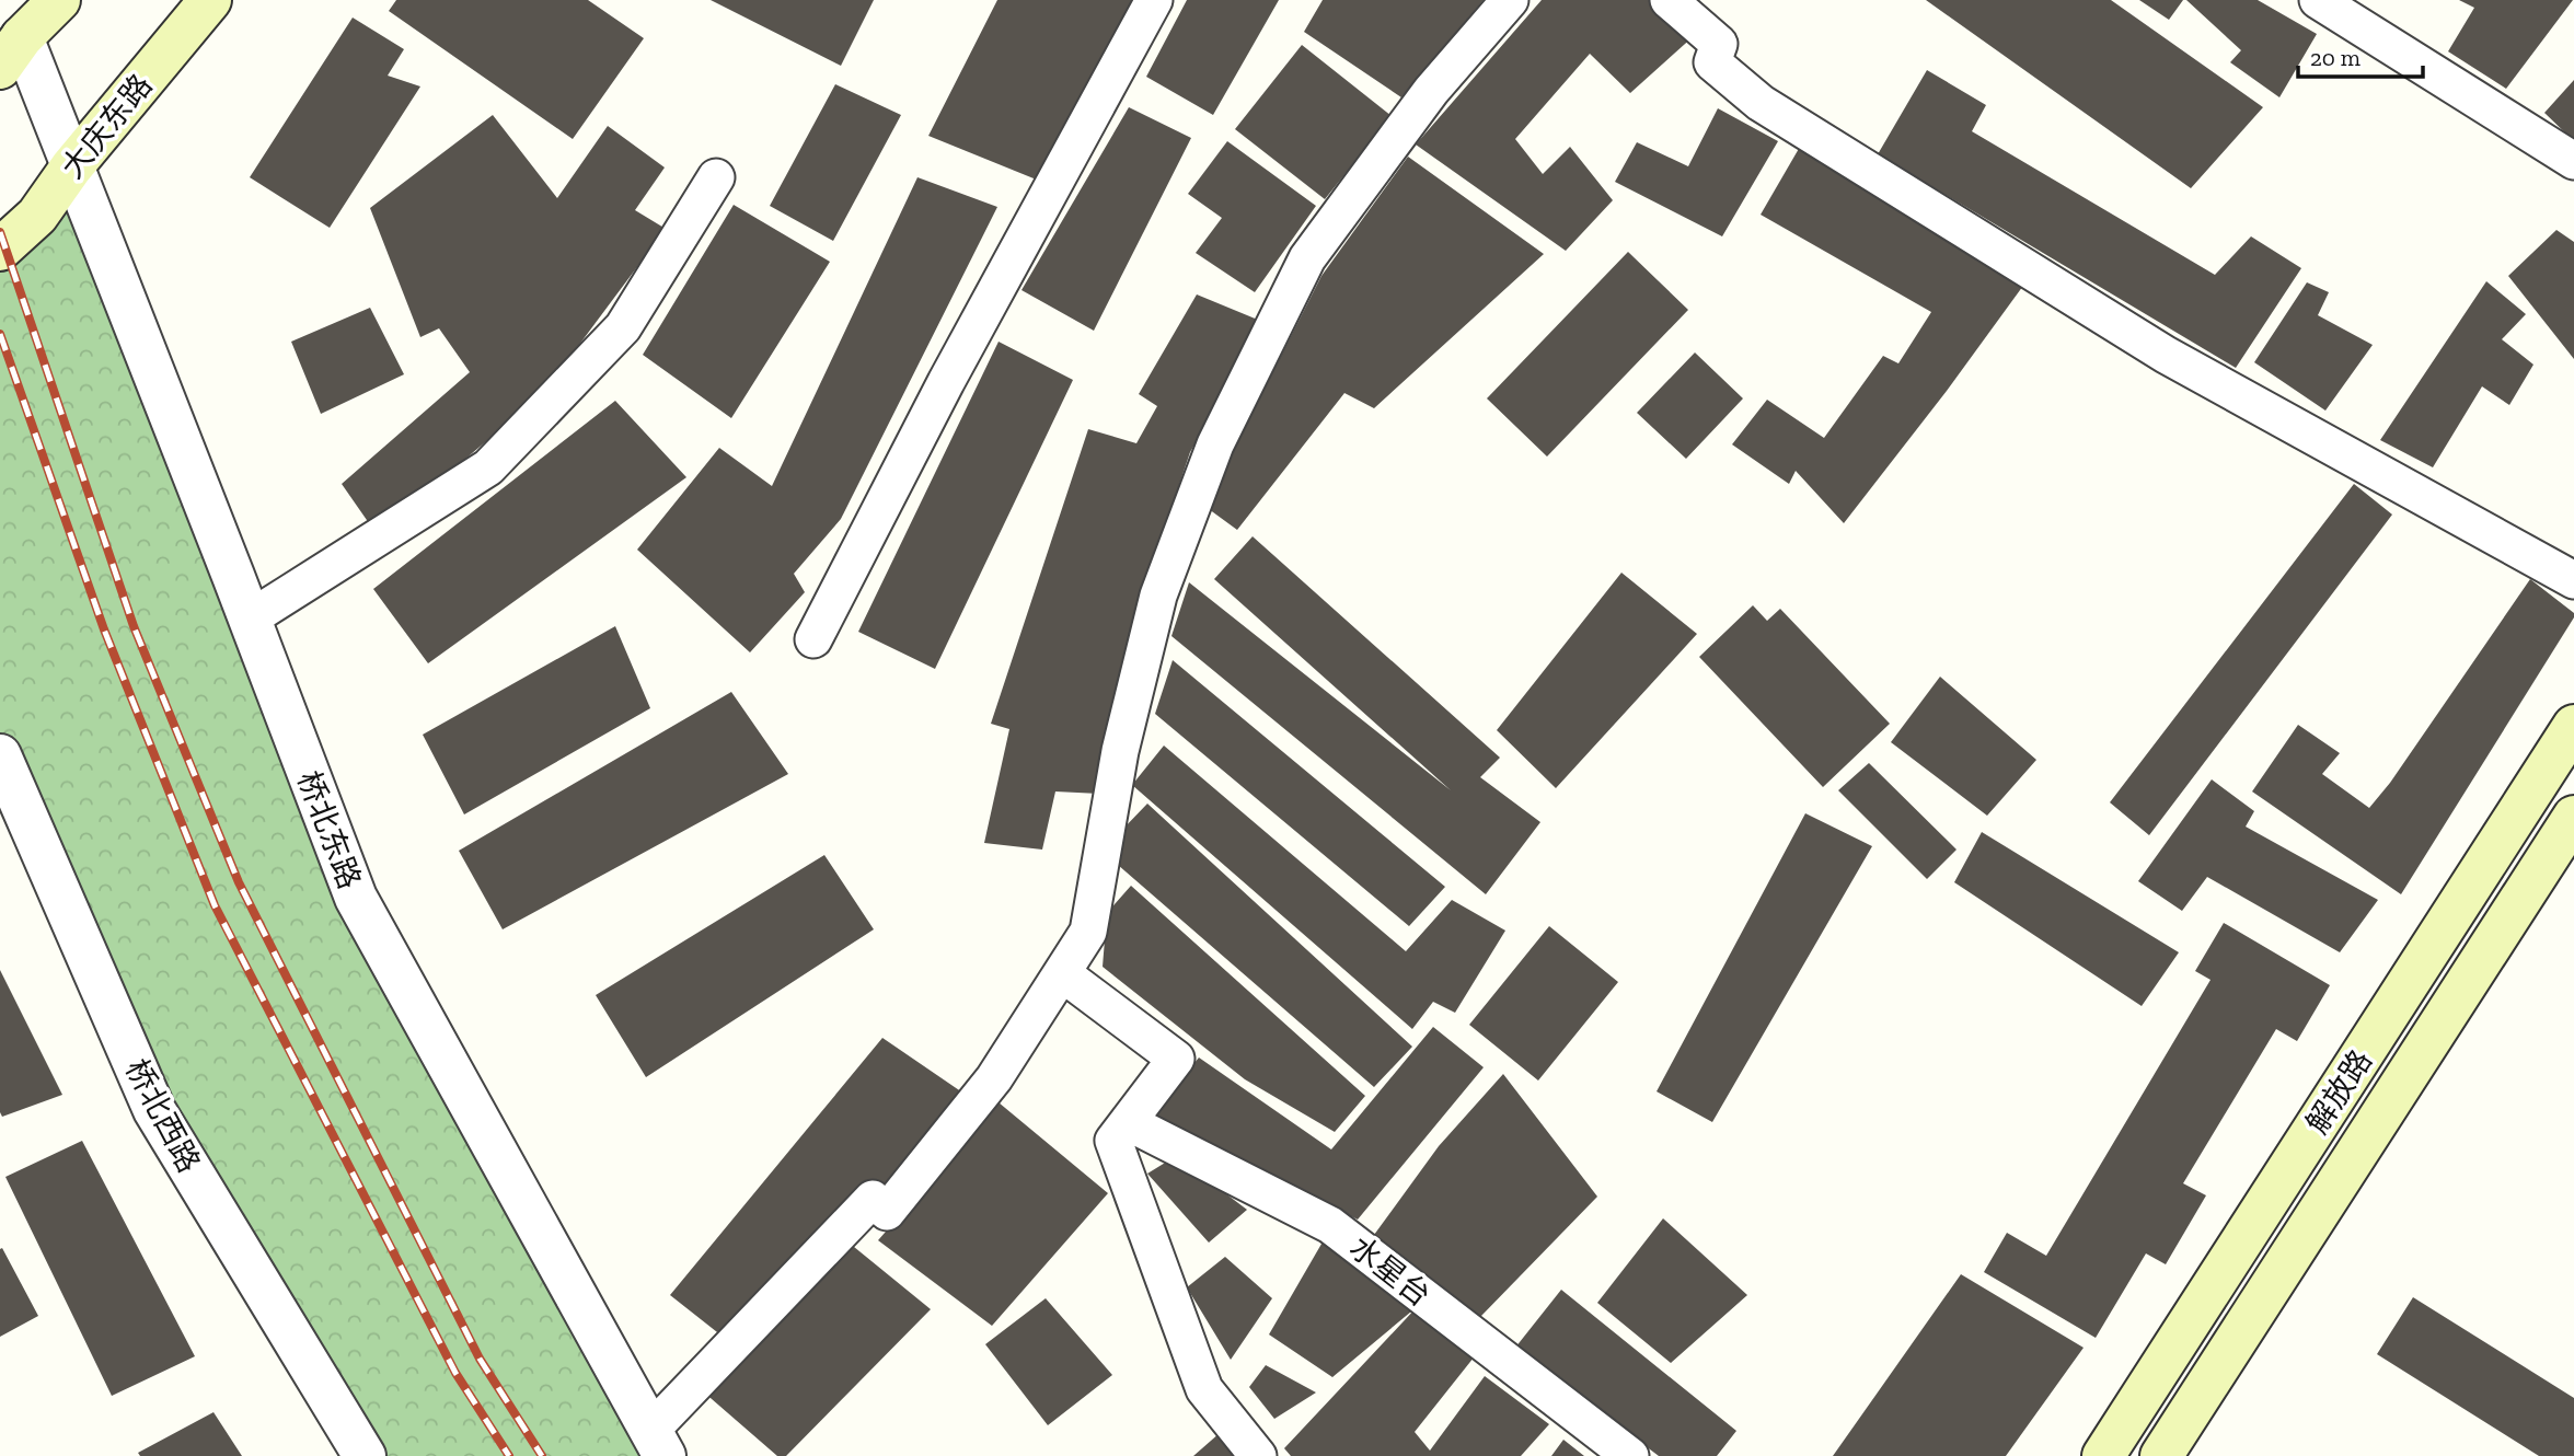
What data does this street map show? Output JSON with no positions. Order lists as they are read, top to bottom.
{
  "streets": {
    "main road": ["大庆东路", "解放路"],
    "street": ["桥北东路", "桥北西路", "水星台"]
  },
  "crossings": [
    ["大庆东路", "桥北东路"]
  ],
  "scale_bar": "20 m"
}
